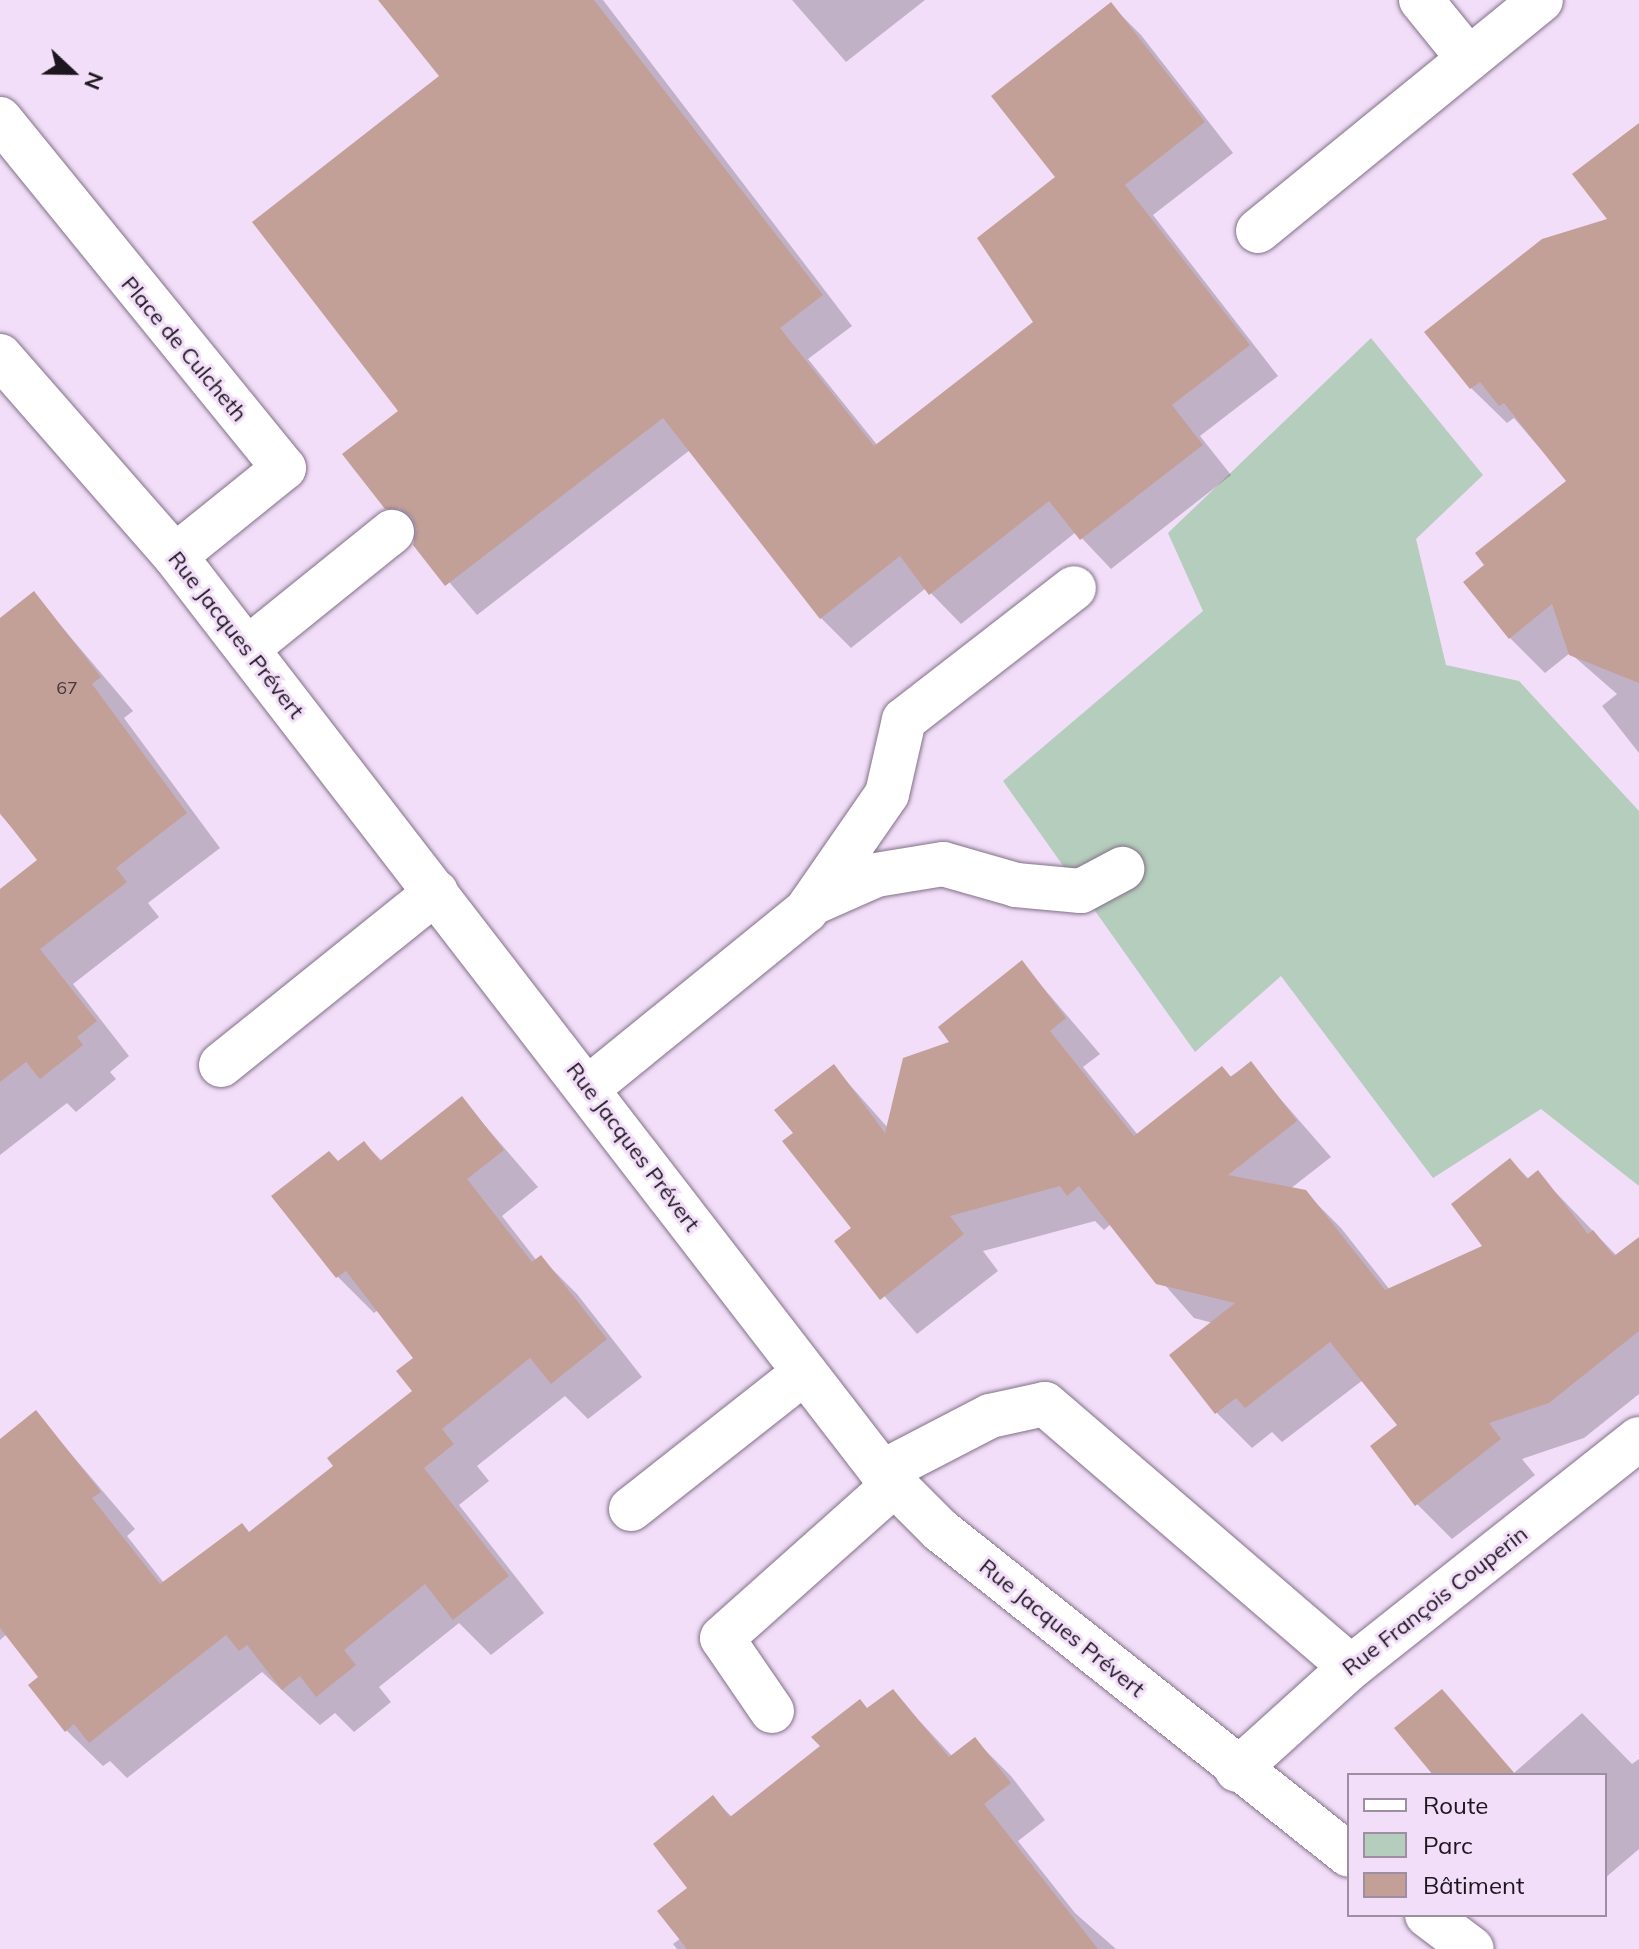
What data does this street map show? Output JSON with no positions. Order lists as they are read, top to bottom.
{
  "streets": {
    "street": ["Place de Culcheth", "Rue Jacques Prévert", "Rue François Couperin"]
  },
  "crossings": [
    ["Place de Culcheth", "Rue Jacques Prévert"],
    ["Rue Jacques Prévert", "Rue François Couperin"]
  ],
  "house_numbers": ["67"],
  "legend": ["Route", "Parc", "Bâtiment"],
  "north": "right"
}
